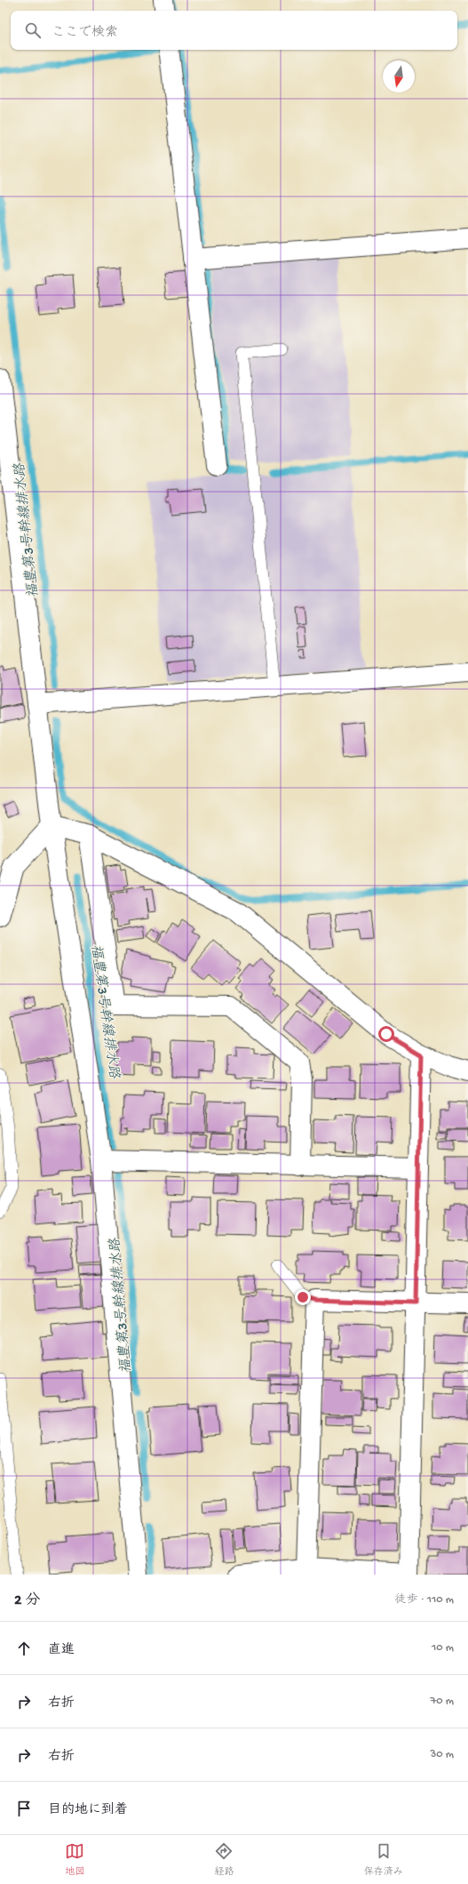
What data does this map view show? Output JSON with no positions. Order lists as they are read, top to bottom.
{
  "water": ["福豊第3号幹線排水路"],
  "north": "bottom",
  "page": {
    "search": "ここで検索",
    "heading": ["2 分", "徒歩 · 110 m"],
    "list": [
      ["直進", "10 m"],
      ["右折", "70 m"],
      ["右折", "30 m"],
      "目的地に到着"
    ],
    "nav": ["地図", "経路", "保存済み"]
  }
}
